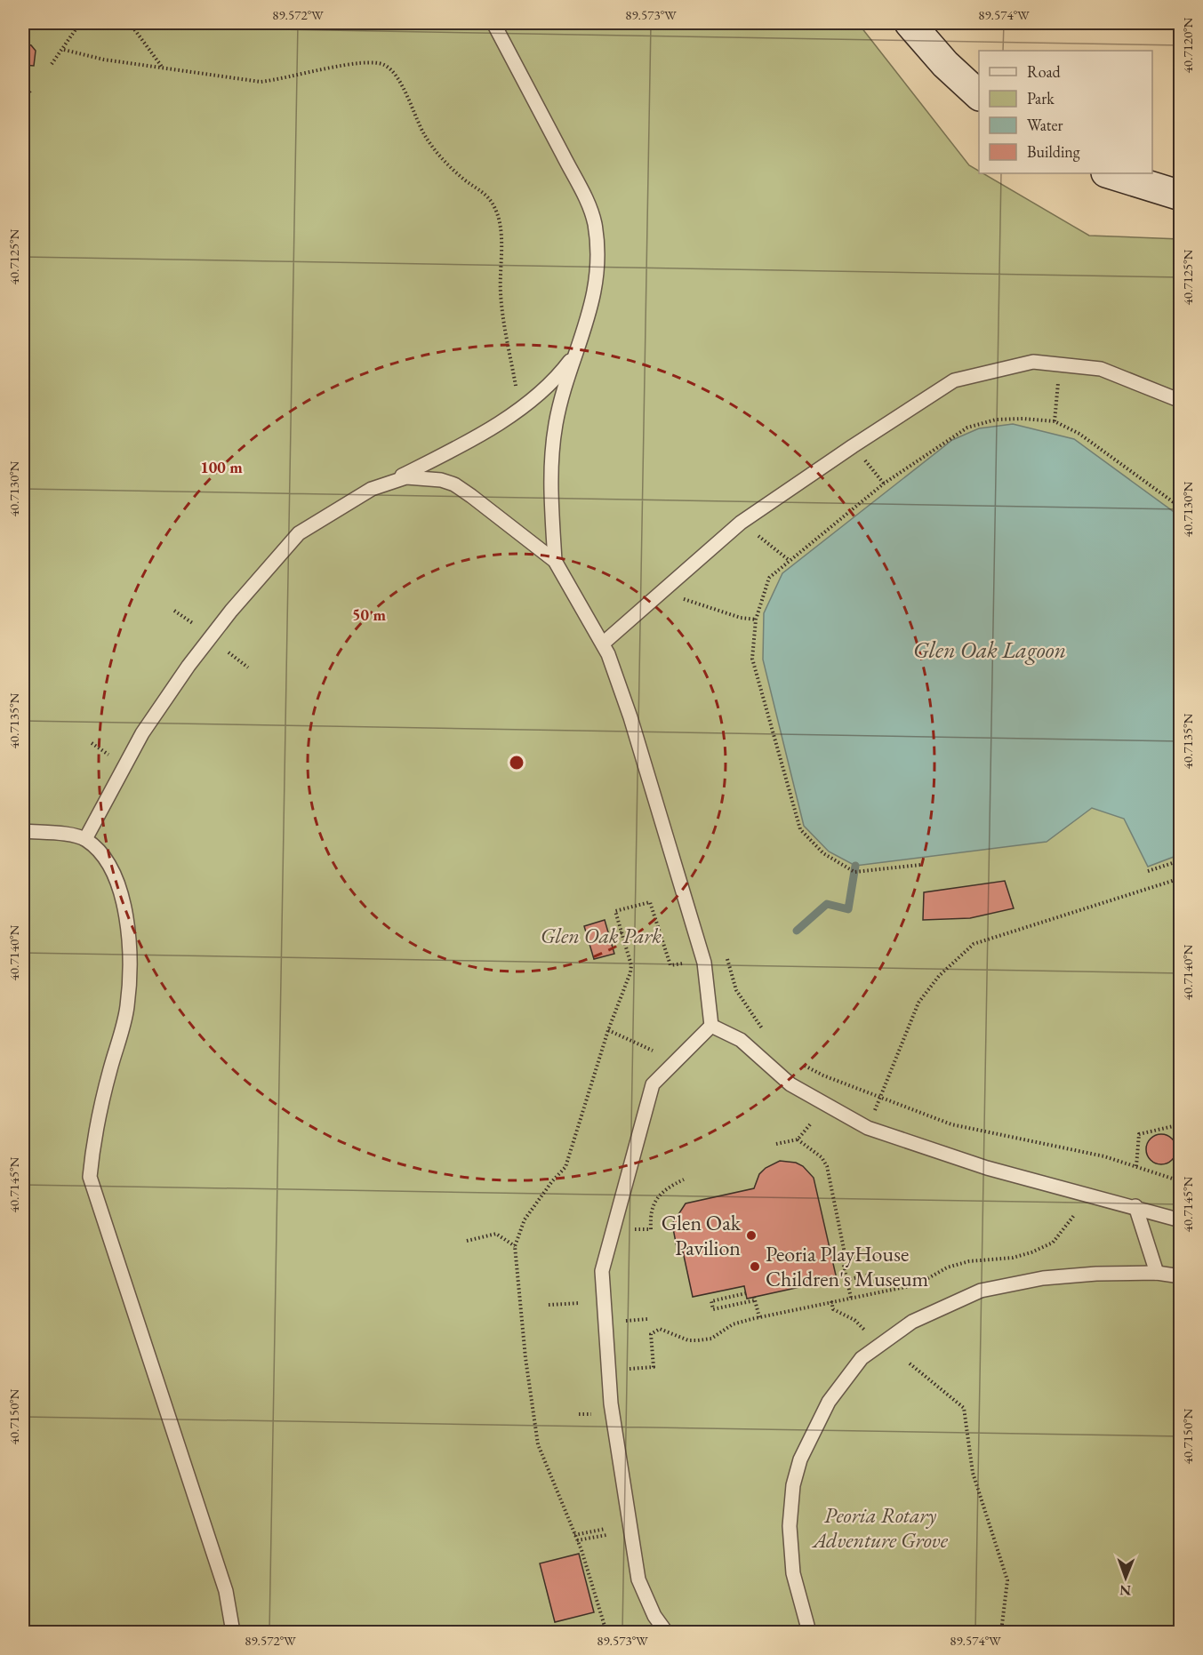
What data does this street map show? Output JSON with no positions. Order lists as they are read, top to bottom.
{
  "water": ["Glen Oak Lagoon"],
  "parks": ["Glen Oak Park", "Peoria Rotary Adventure Grove"],
  "places": ["Glen Oak Pavilion", "Peoria PlayHouse Children's Museum"],
  "legend": [
    "Road",
    "Park",
    "Water",
    "Building"
  ],
  "north": "bottom",
  "coordinates": [
    "89.572°W",
    "89.573°W",
    "89.574°W",
    "40.7120°N",
    "40.7125°N",
    "40.7130°N",
    "40.7135°N",
    "40.7140°N",
    "40.7145°N",
    "40.7150°N"
  ],
  "rings": ["100 m", "50 m"]
}
